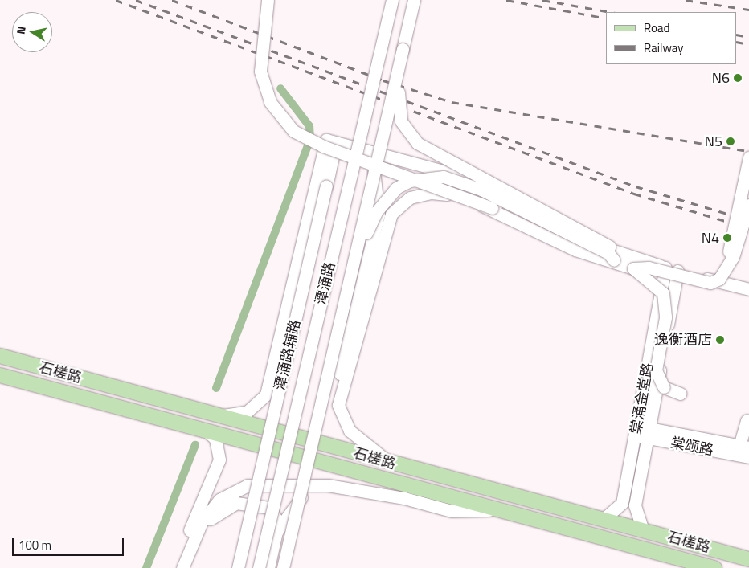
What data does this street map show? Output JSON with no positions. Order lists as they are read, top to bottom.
{
  "streets": {
    "main road": ["石槎路"],
    "street": [
      "潭涌路",
      "潭涌路辅路",
      "棠涌金堂路",
      "棠颂路"
    ]
  },
  "crossings": [
    ["石槎路", "棠涌金堂路"],
    ["棠涌金堂路", "棠颂路"]
  ],
  "places": [
    "N6",
    "N5",
    "N4",
    "逸衡酒店"
  ],
  "legend": ["Road", "Railway"],
  "scale_bar": "100 m",
  "north": "left"
}
